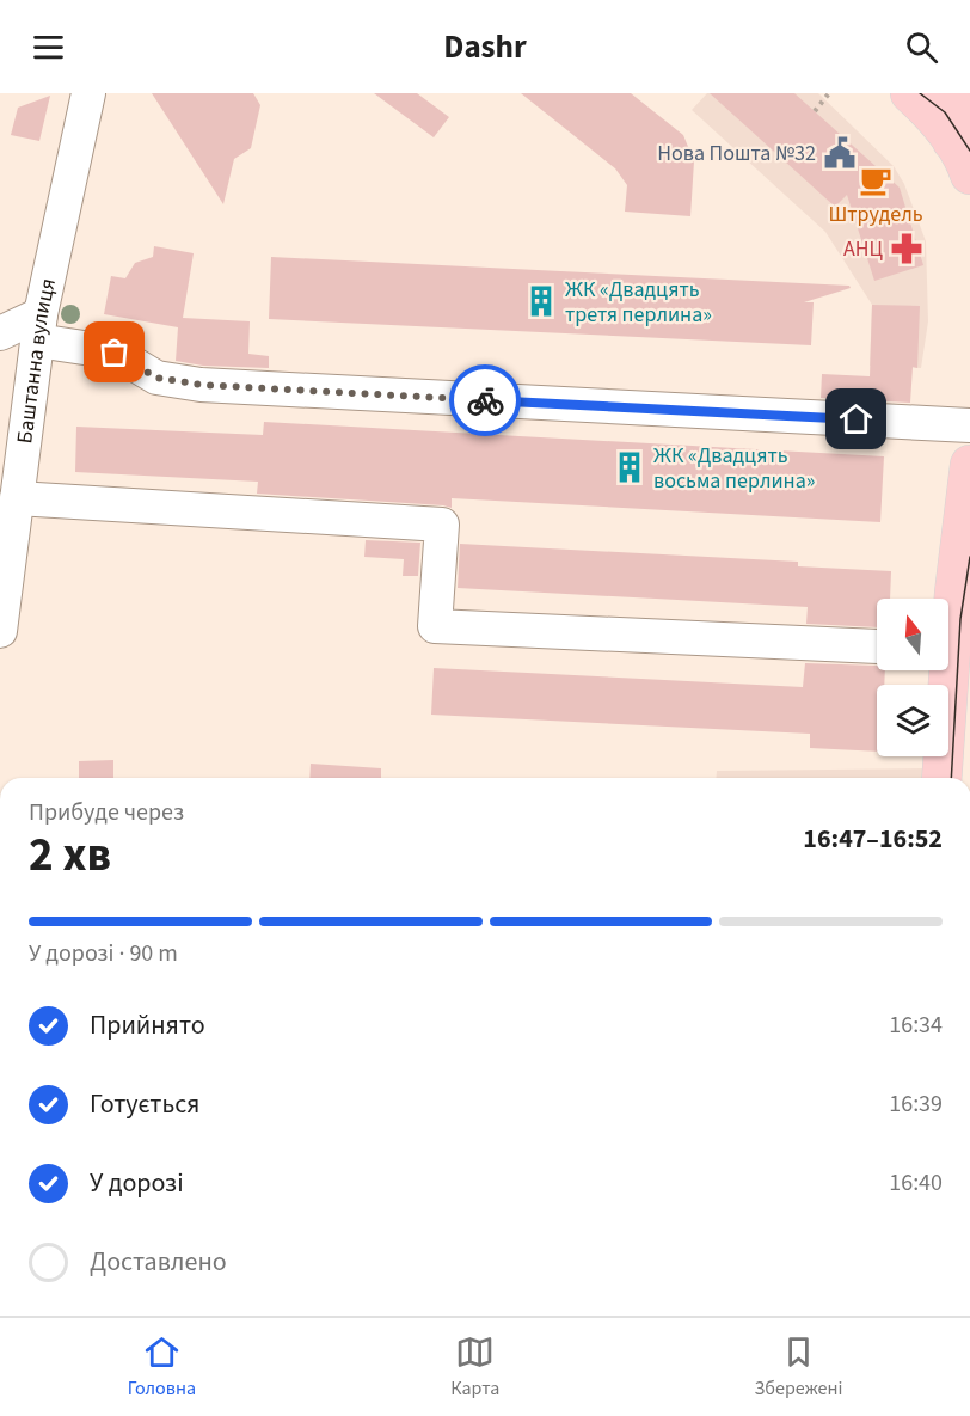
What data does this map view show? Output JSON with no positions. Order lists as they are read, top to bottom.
{
  "streets": {
    "street": ["Баштанна вулиця"]
  },
  "places": {
    "public building": ["Нова Пошта №32"],
    "cafe": ["Штрудель"],
    "pharmacy": ["АНЦ"],
    "building": ["ЖК «Двадцять третя перлина»", "ЖК «Двадцять восьма перлина»"]
  },
  "north": "top",
  "page": {
    "header": "Dashr",
    "heading": ["2 хв", "Прибуде через", "16:47–16:52"],
    "bar": "У дорозі · 90 m",
    "list": [
      ["Прийнято", "16:34"],
      ["Готується", "16:39"],
      ["У дорозі", "16:40"],
      "Доставлено"
    ],
    "tabs": ["Головна", "Карта", "Збережені"]
  }
}
